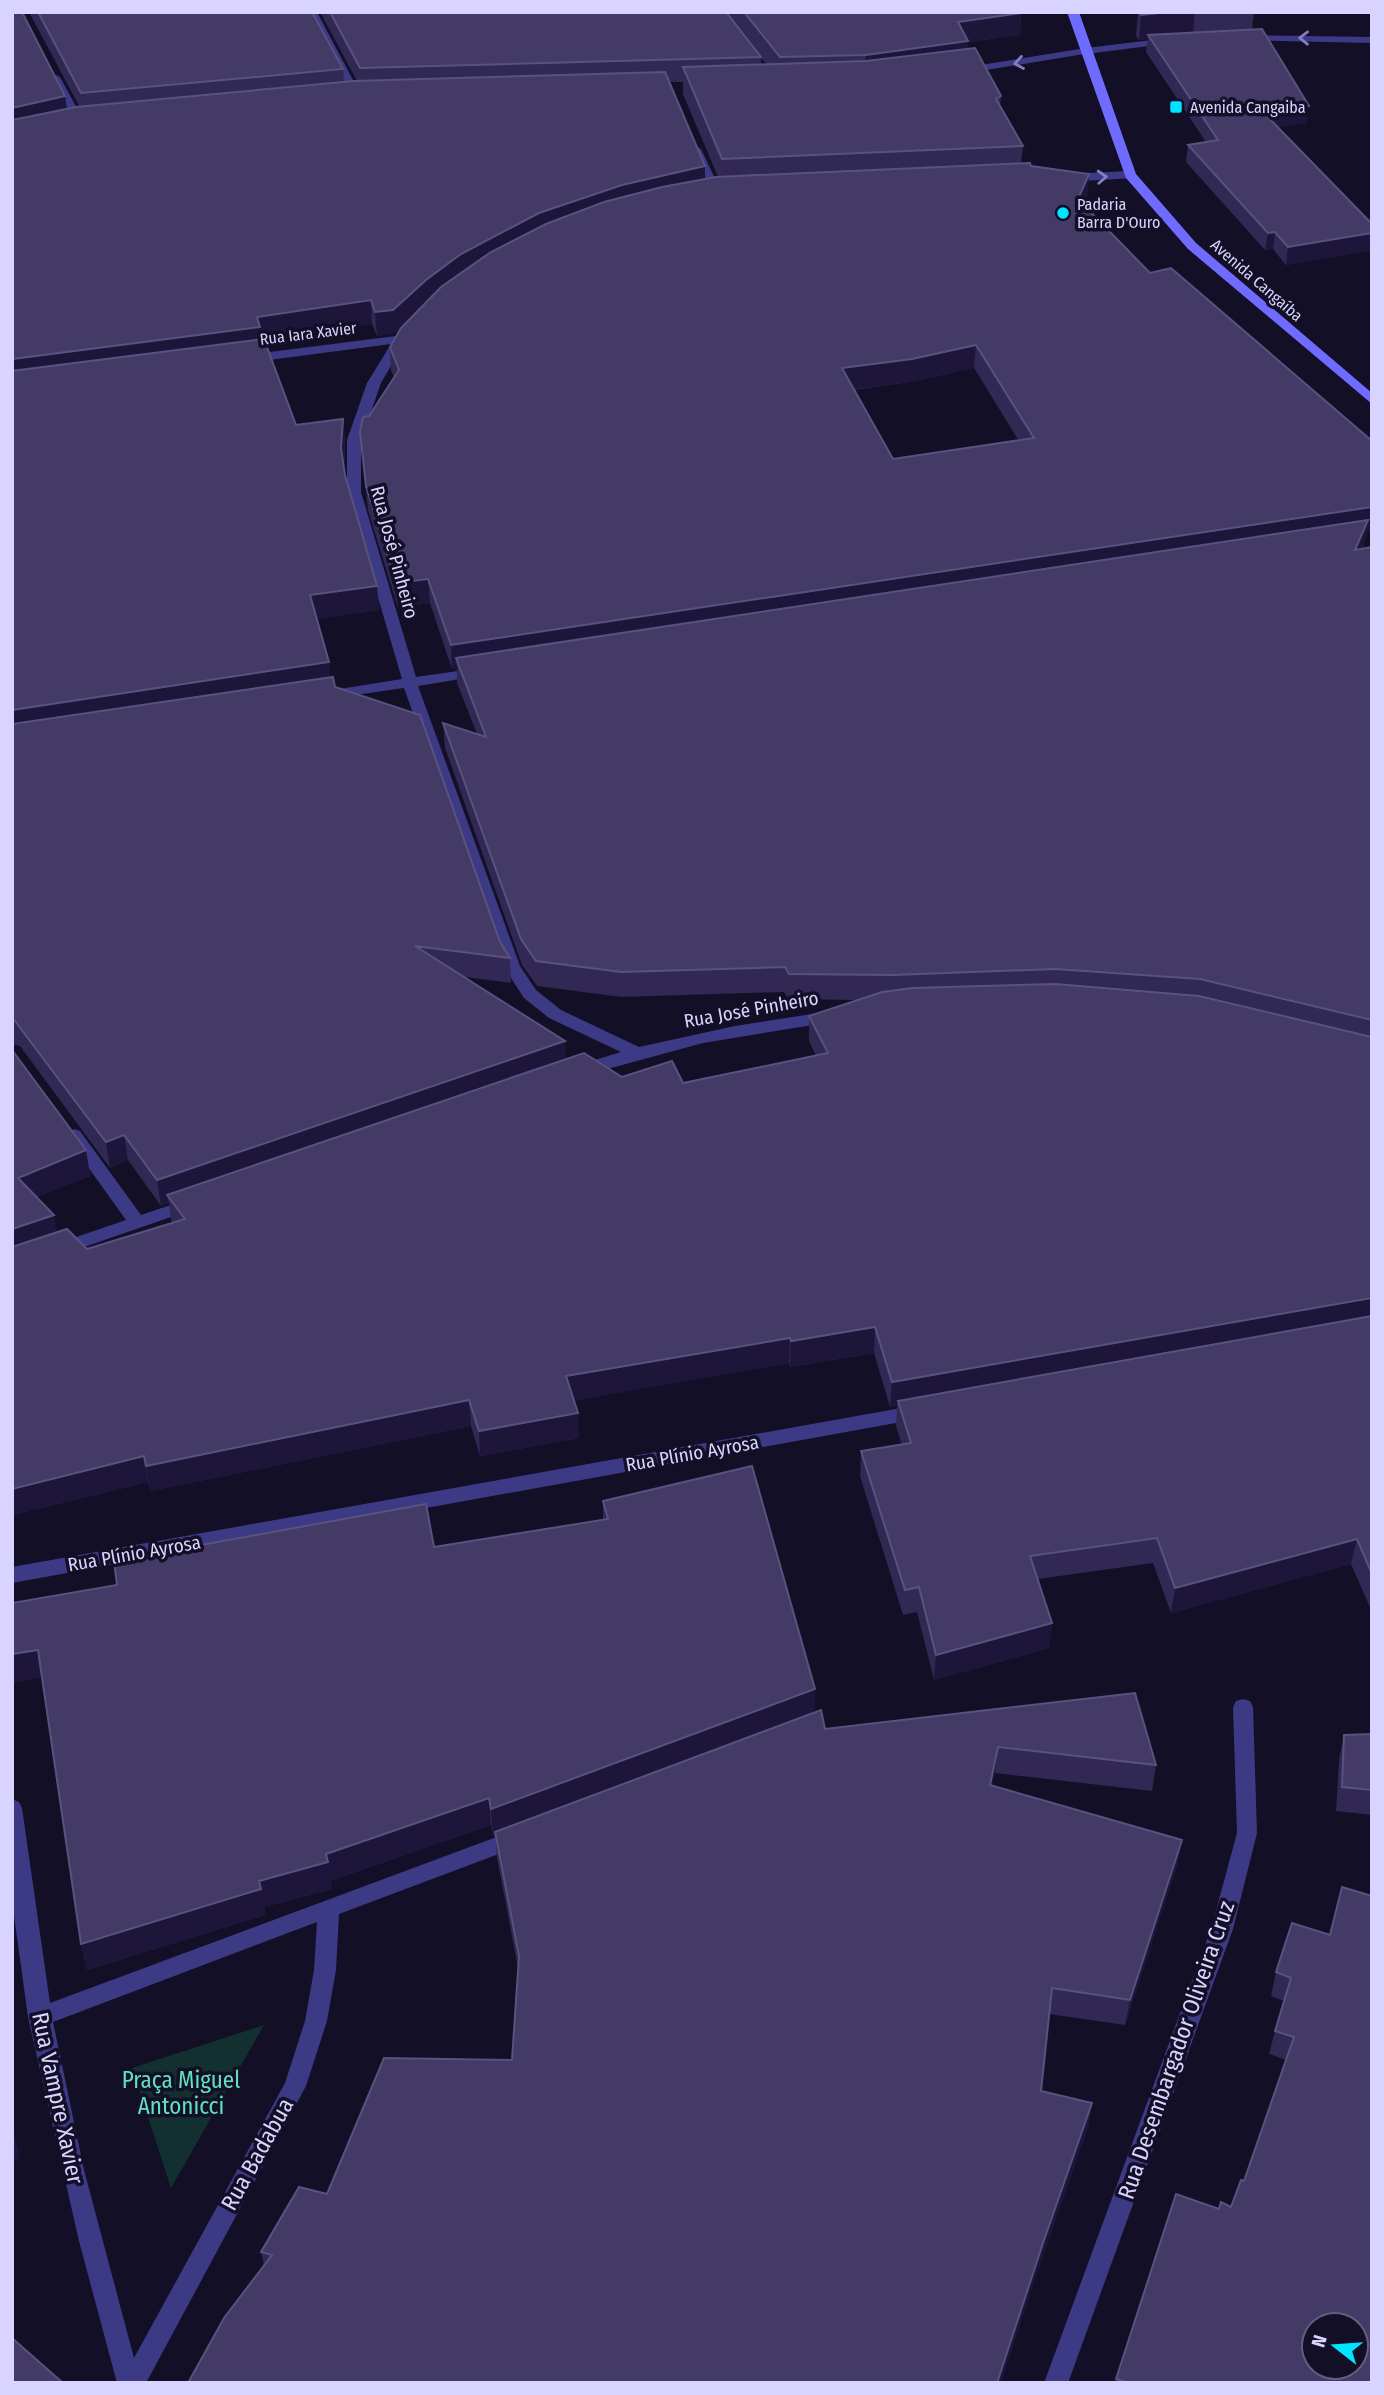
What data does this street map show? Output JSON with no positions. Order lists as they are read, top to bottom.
{
  "streets": {
    "main road": ["Avenida Cangaíba"],
    "street": [
      "Rua Iara Xavier",
      "Rua José Pinheiro",
      "Rua Plínio Ayrosa",
      "Rua Desembargador Oliveira Cruz",
      "Rua Vampre Xavier",
      "Rua Badabua"
    ]
  },
  "crossings": [
    ["Rua Iara Xavier", "Rua José Pinheiro"],
    ["Rua Vampre Xavier", "Rua Badabua"]
  ],
  "parks": ["Praça Miguel Antonicci"],
  "places": {
    "transit": ["Avenida Cangaiba"],
    "other": ["Padaria Barra D'Ouro"]
  },
  "north": "left"
}
